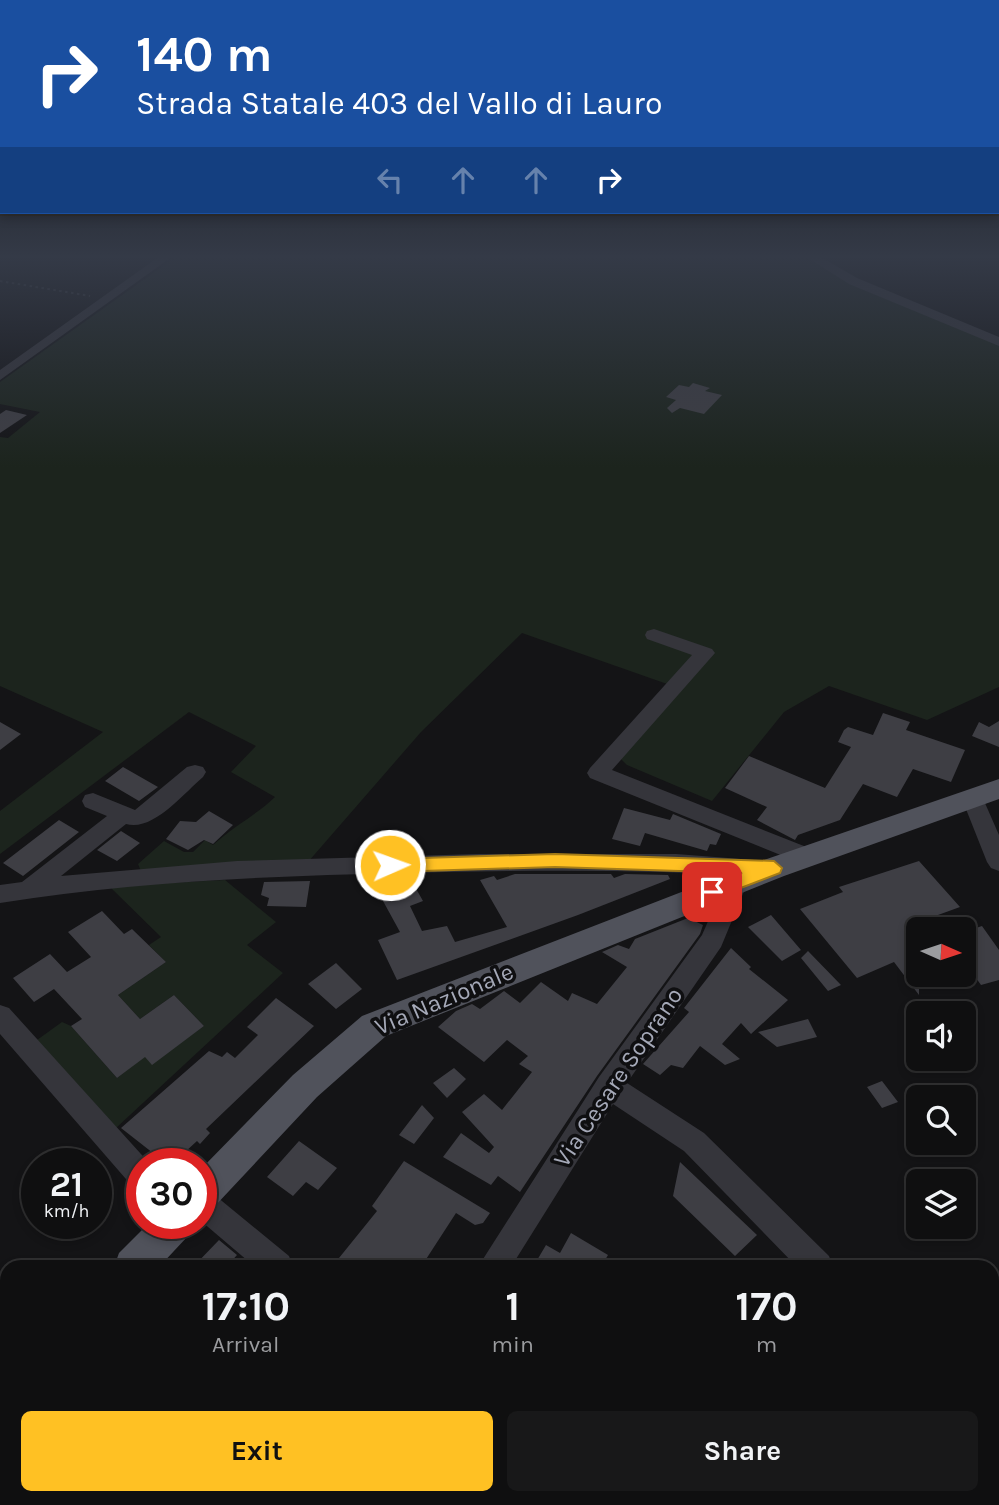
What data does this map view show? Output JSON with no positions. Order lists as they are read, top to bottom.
{
  "streets": {
    "main road": ["Via Nazionale"],
    "street": ["Via Cesare Soprano"]
  },
  "north": "right",
  "page": {
    "turn": ["140 m", "Strada Statale 403 del Vallo di Lauro"],
    "speed": "21 km/h",
    "limit": "30",
    "eta": [
      "17:10",
      "Arrival",
      "1",
      "min",
      "170",
      "m"
    ],
    "buttons": ["Exit", "Share"]
  }
}
